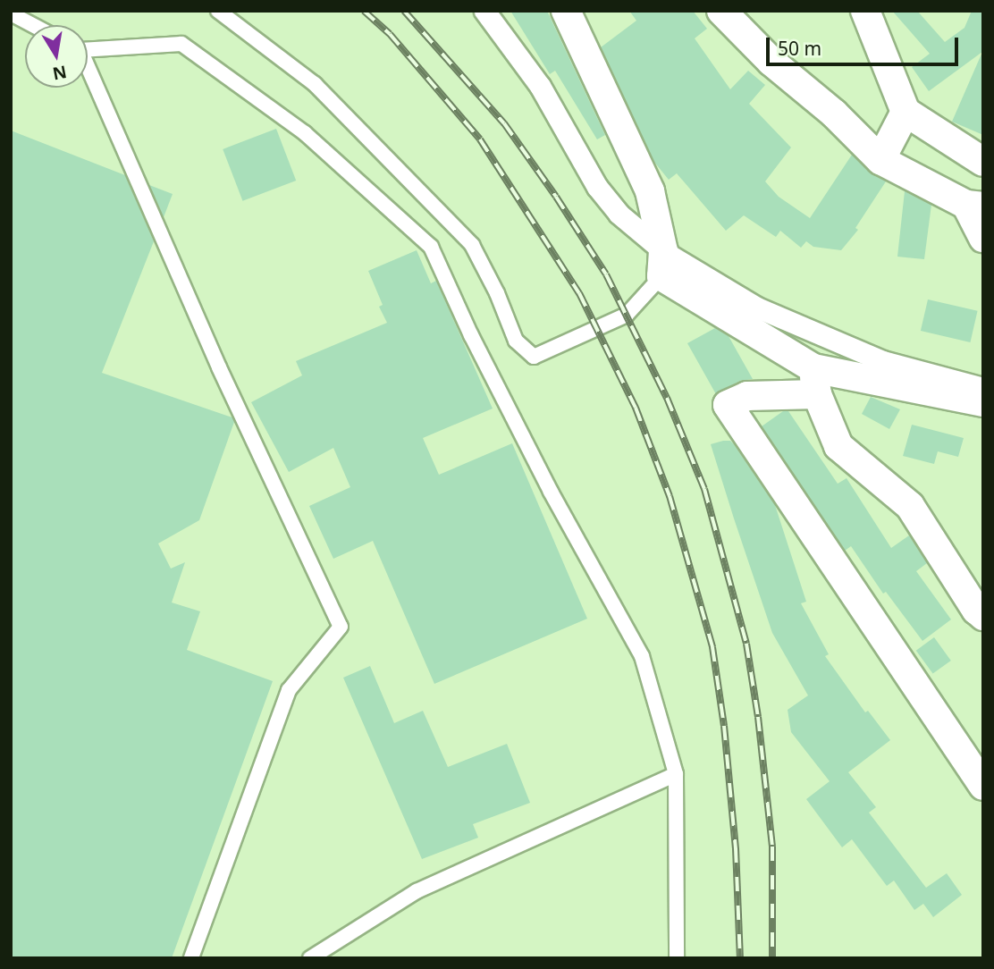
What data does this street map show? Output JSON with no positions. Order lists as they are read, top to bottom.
{
  "scale_bar": "50 m",
  "north": "bottom"
}
